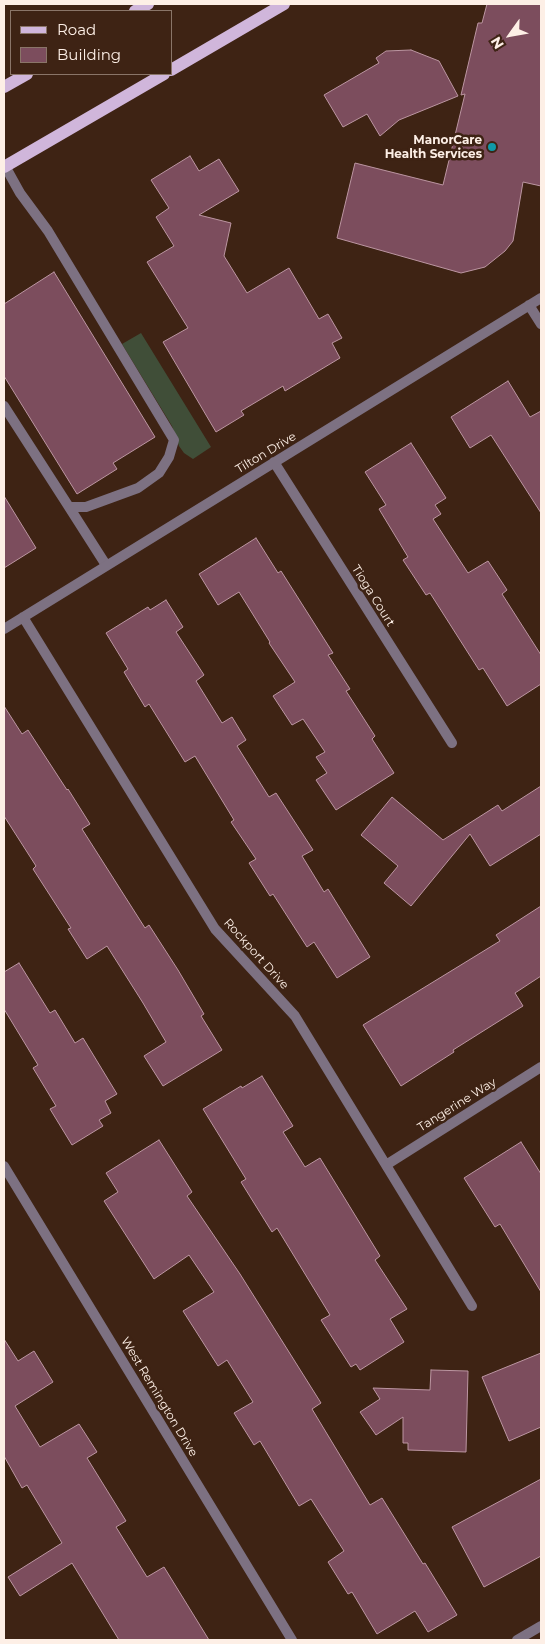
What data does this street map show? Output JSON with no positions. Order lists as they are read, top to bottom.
{
  "streets": {
    "street": [
      "Tilton Drive",
      "Tioga Court",
      "Rockport Drive",
      "Tangerine Way",
      "West Remington Drive"
    ]
  },
  "crossings": [
    ["Tilton Drive", "Tioga Court"],
    ["Tilton Drive", "Rockport Drive"],
    ["Rockport Drive", "Tangerine Way"]
  ],
  "places": ["ManorCare Health Services"],
  "legend": ["Road", "Building"],
  "north": "bottom left"
}
